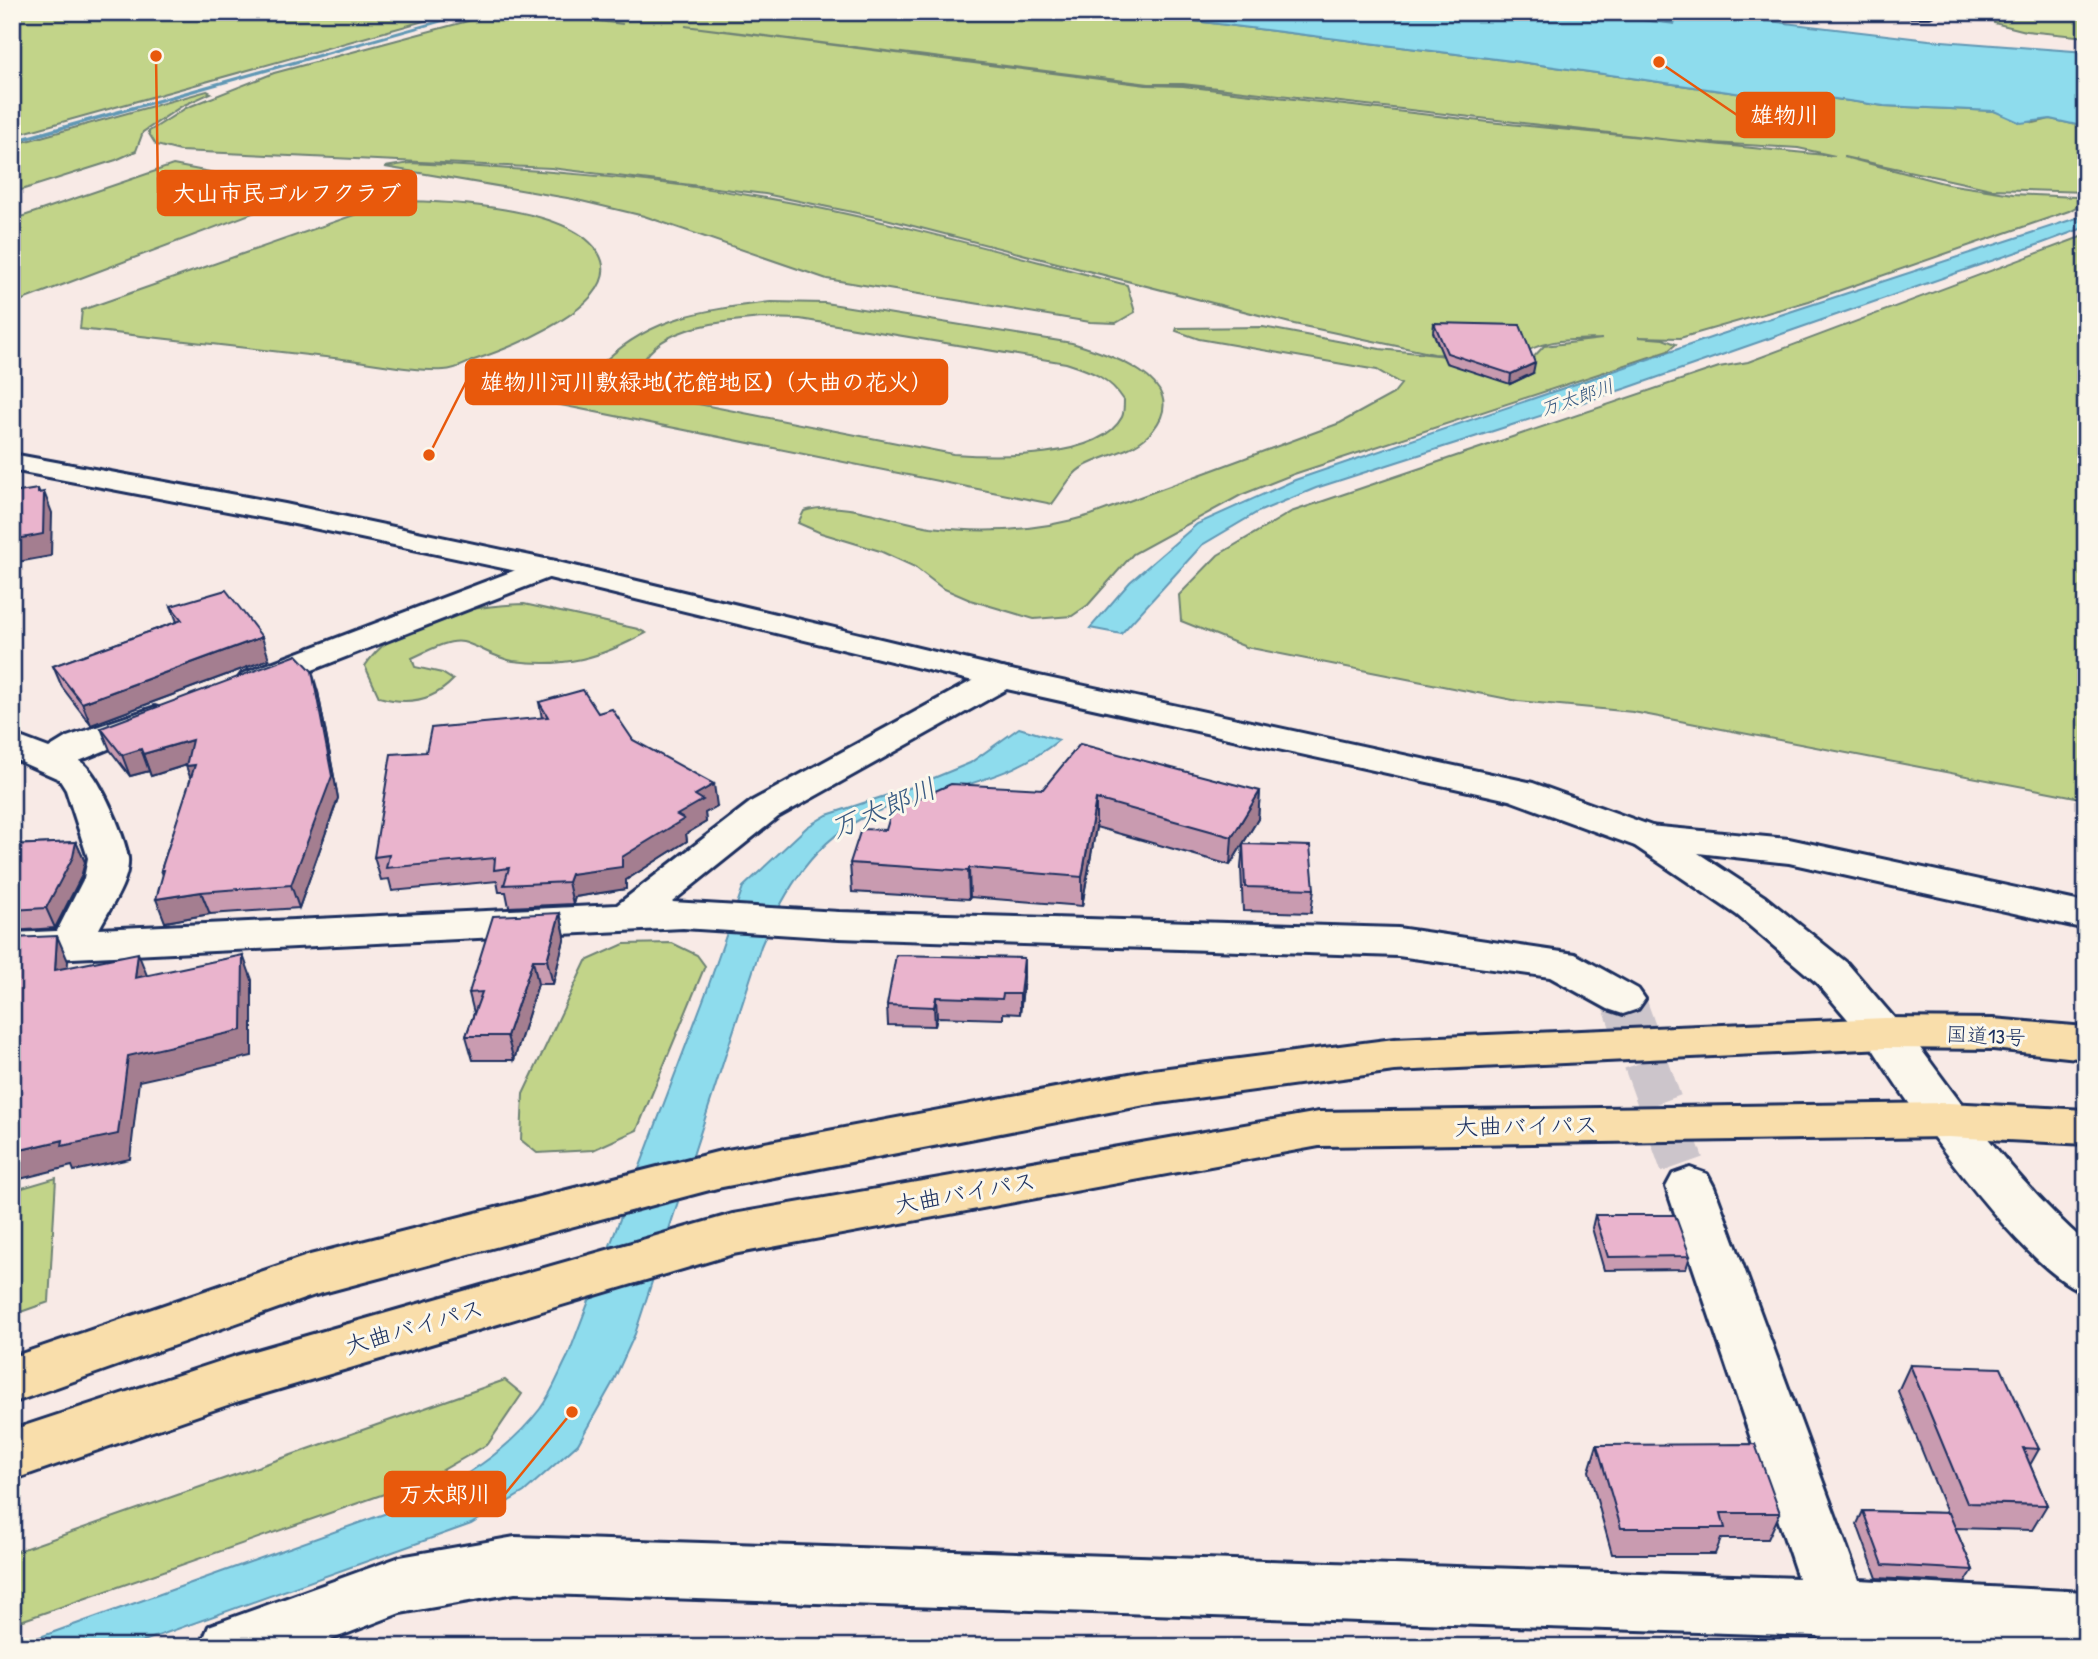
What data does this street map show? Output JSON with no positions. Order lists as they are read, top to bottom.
{
  "streets": {
    "highway": ["国道13号", "大曲バイパス"]
  },
  "water": ["万太郎川"],
  "places": [
    "大山市民ゴルフクラブ",
    "雄物川",
    "雄物川河川敷緑地(花館地区)（大曲の花火）",
    "万太郎川"
  ]
}
